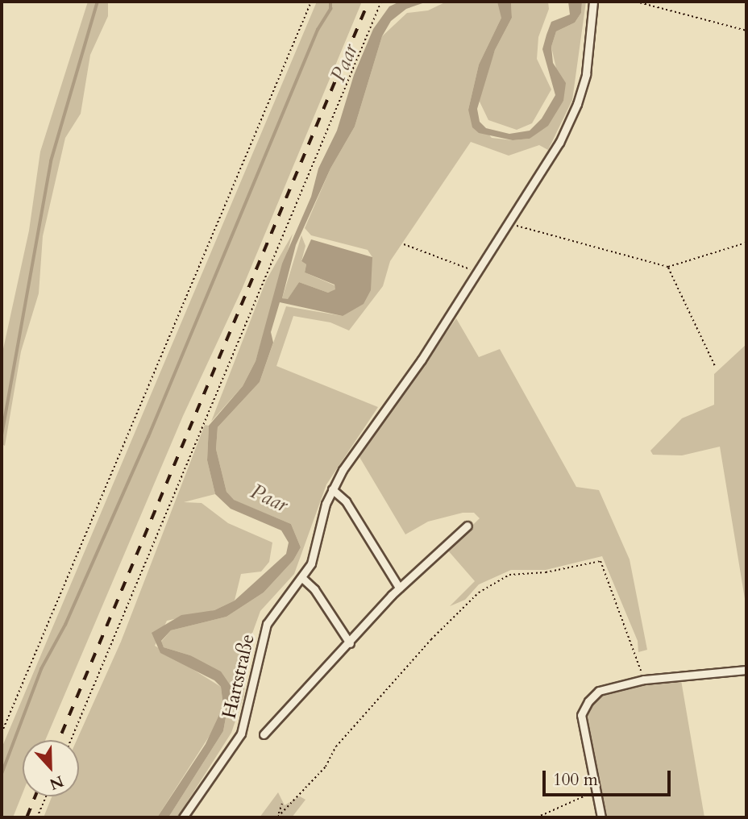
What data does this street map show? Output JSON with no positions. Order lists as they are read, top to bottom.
{
  "streets": {
    "street": ["Hartstraße"]
  },
  "water": ["Paar"],
  "scale_bar": "100 m",
  "north": "bottom"
}
